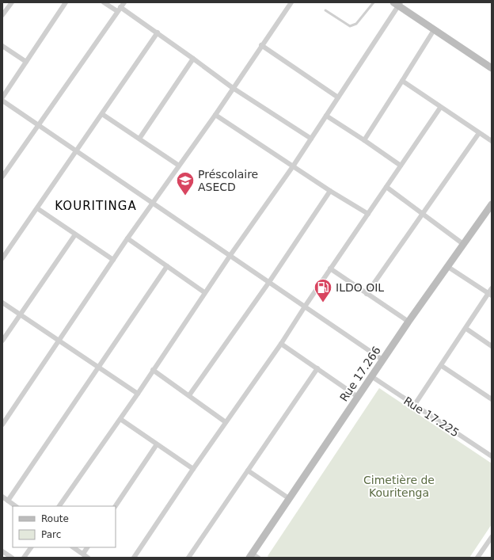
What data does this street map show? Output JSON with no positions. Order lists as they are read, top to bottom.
{
  "streets": {
    "main road": ["Rue 17.266"],
    "street": ["Rue 17.225"]
  },
  "crossings": [
    ["Rue 17.266", "Rue 17.225"]
  ],
  "districts": ["KOURITINGA"],
  "parks": ["Cimetière de Kouritenga"],
  "places": {
    "school or university": ["Préscolaire ASECD"],
    "fuel station": ["ILDO OIL"]
  },
  "legend": ["Route", "Parc"]
}
